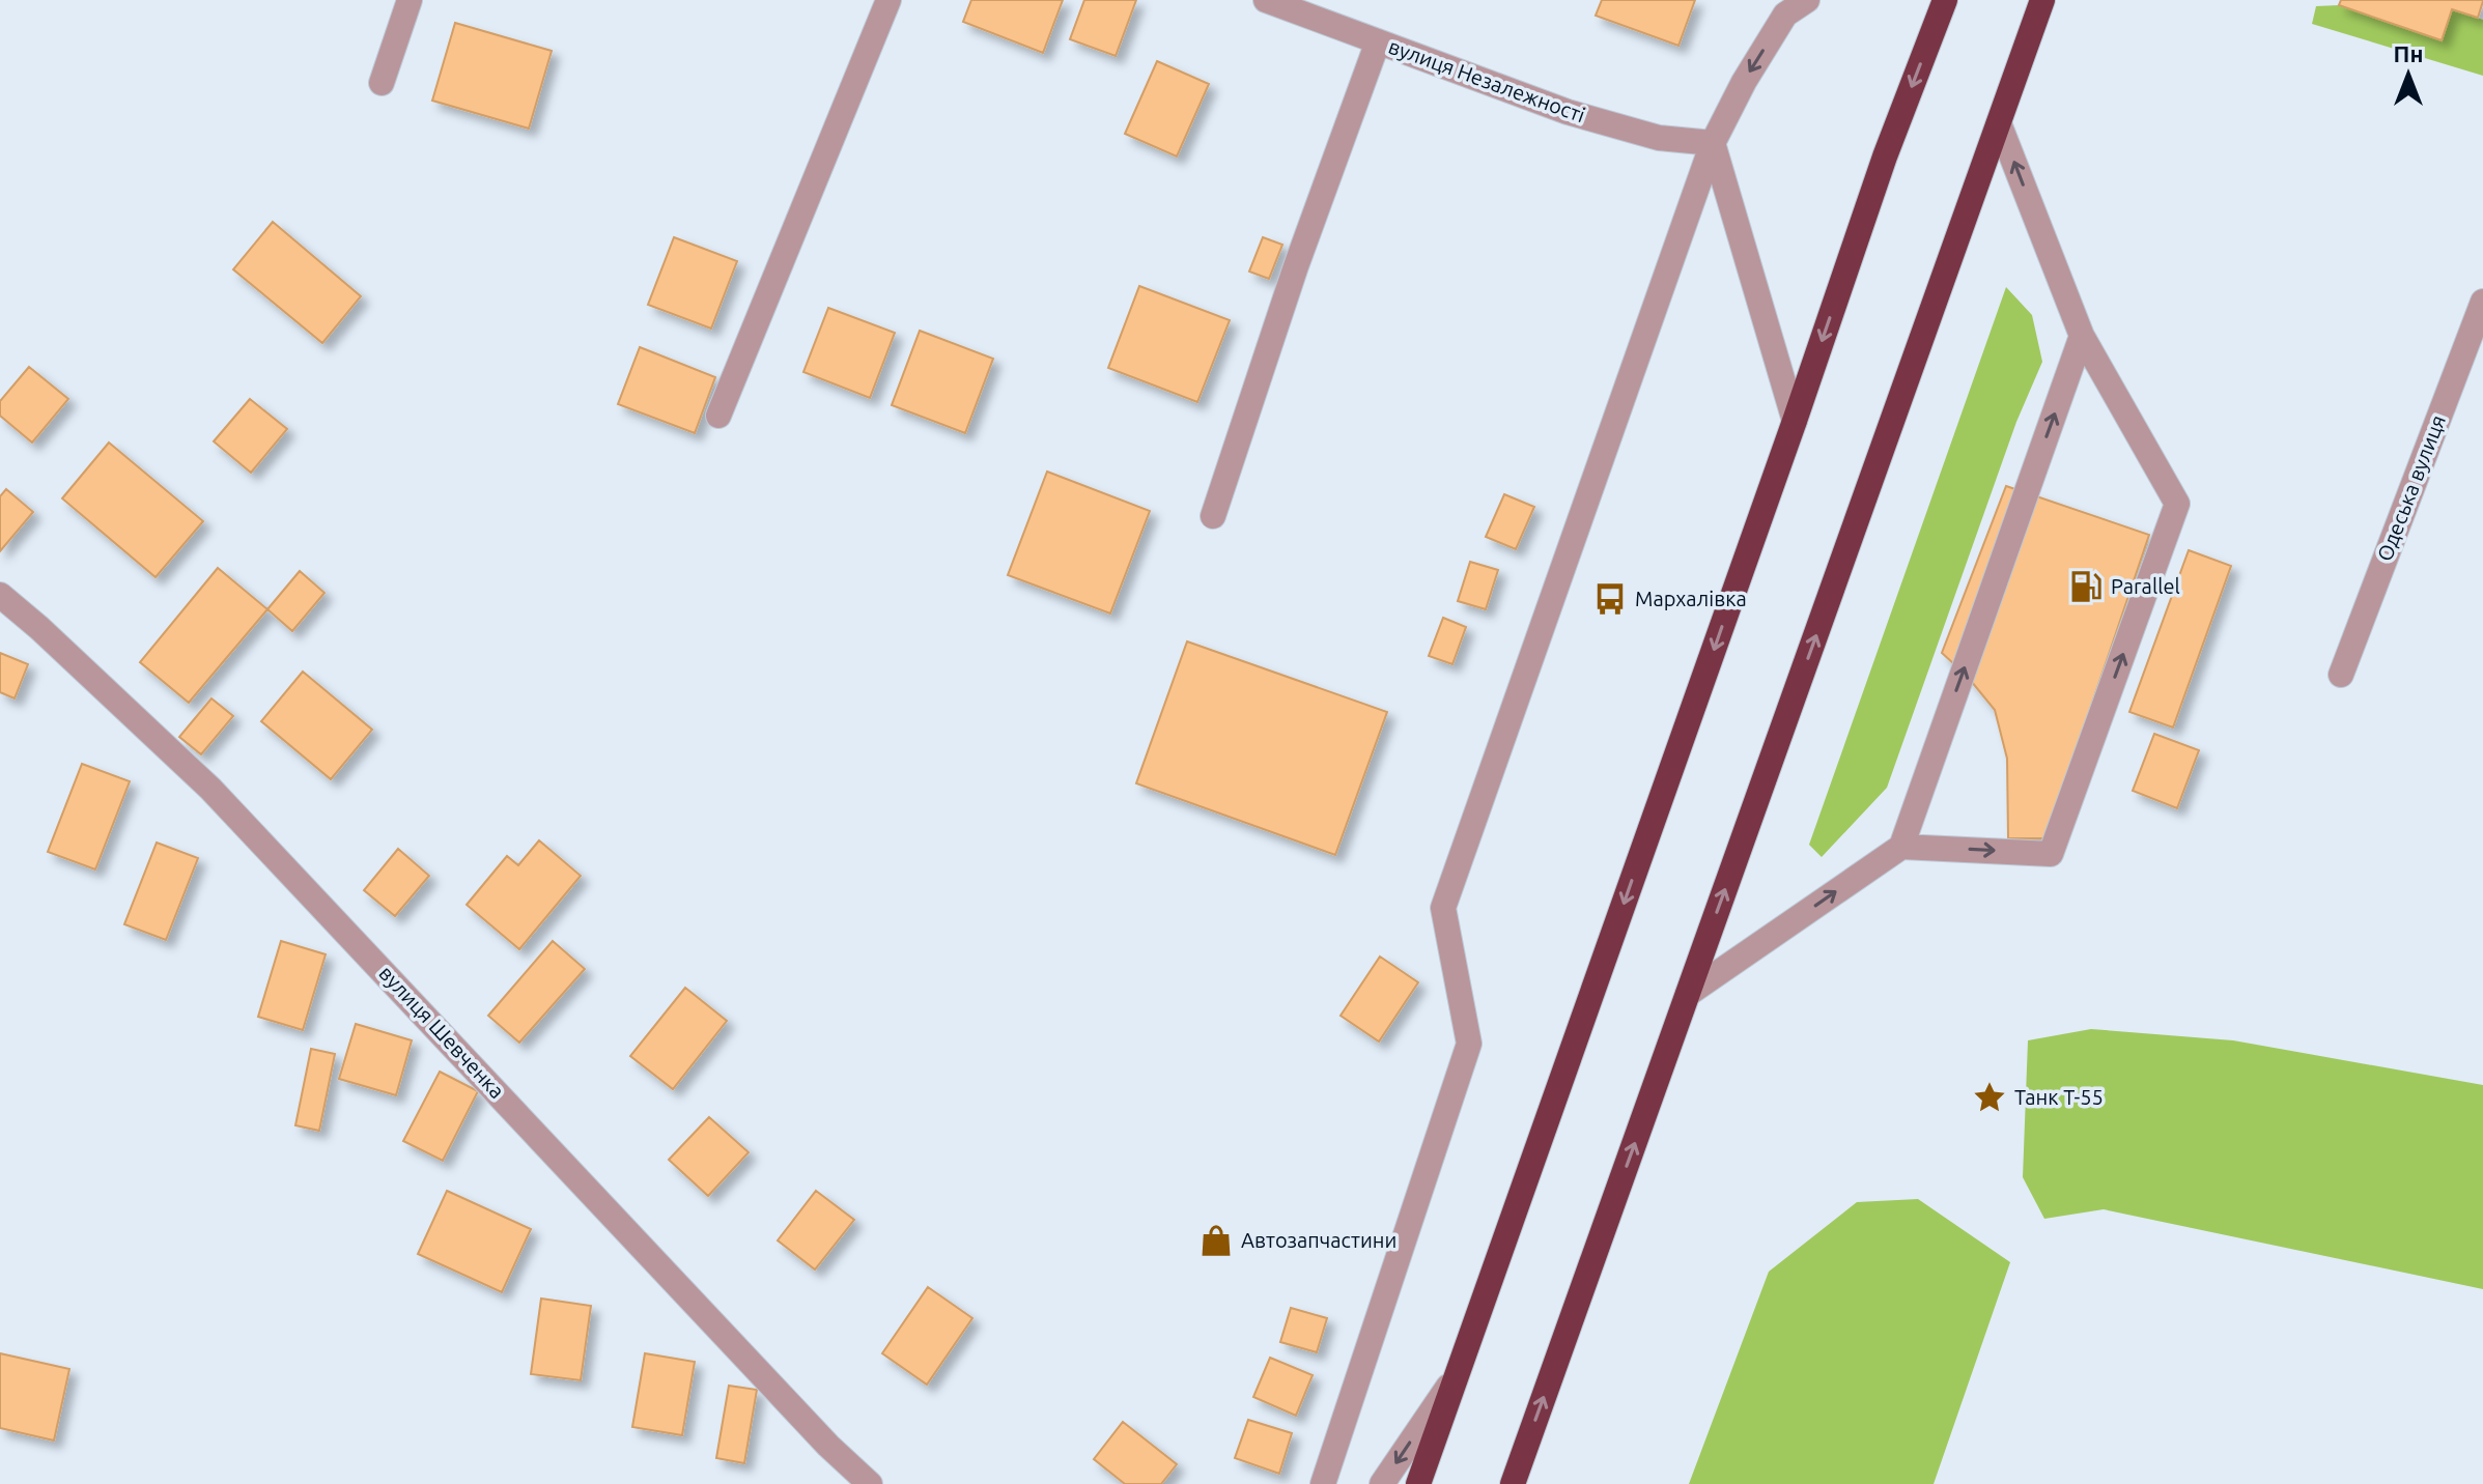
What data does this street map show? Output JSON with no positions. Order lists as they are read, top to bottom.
{
  "streets": {
    "street": ["вулиця Незалежності", "Одеська вулиця", "вулиця Шевченка"]
  },
  "places": {
    "fuel station": ["Parallel"],
    "bus stop": ["Мархалівка"],
    "place": ["Танк Т-55"],
    "shop": ["Автозапчастини"]
  },
  "north": "top"
}
